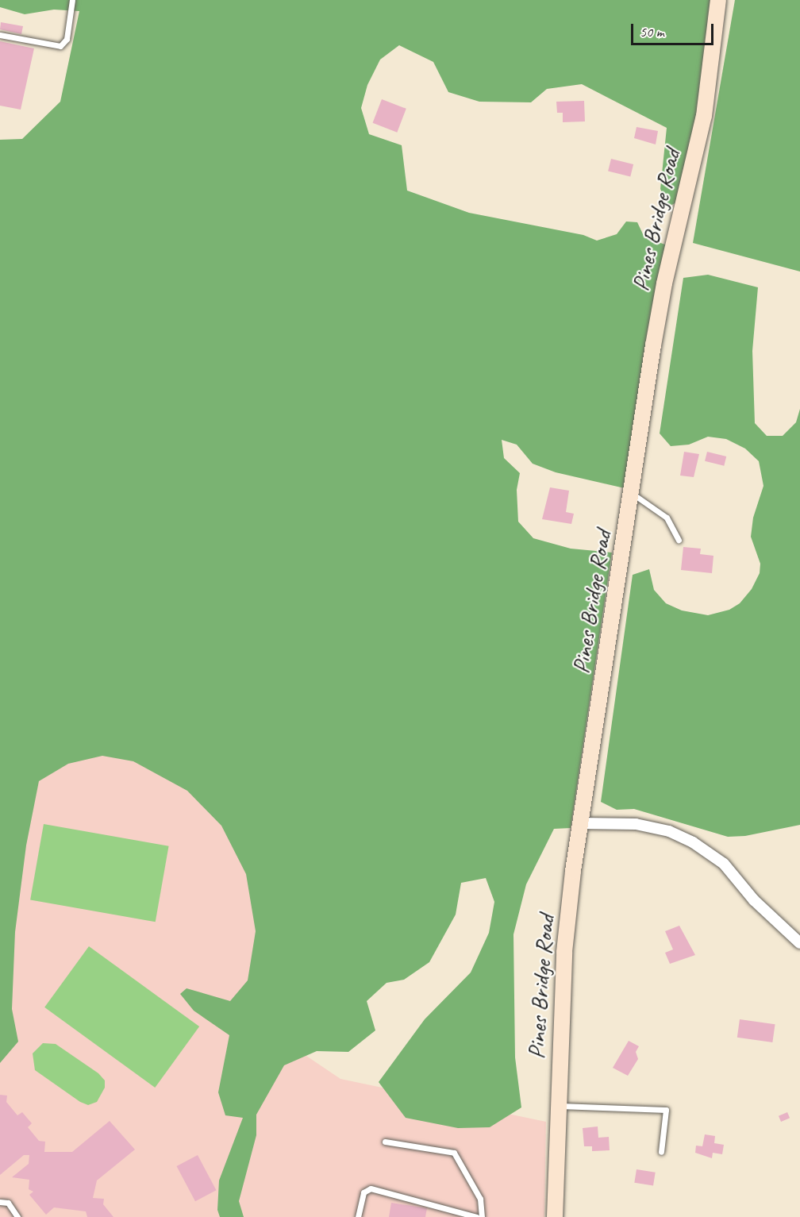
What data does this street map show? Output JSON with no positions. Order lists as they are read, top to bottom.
{
  "streets": {
    "street": ["Pines Bridge Road"]
  },
  "scale_bar": "50 m"
}
